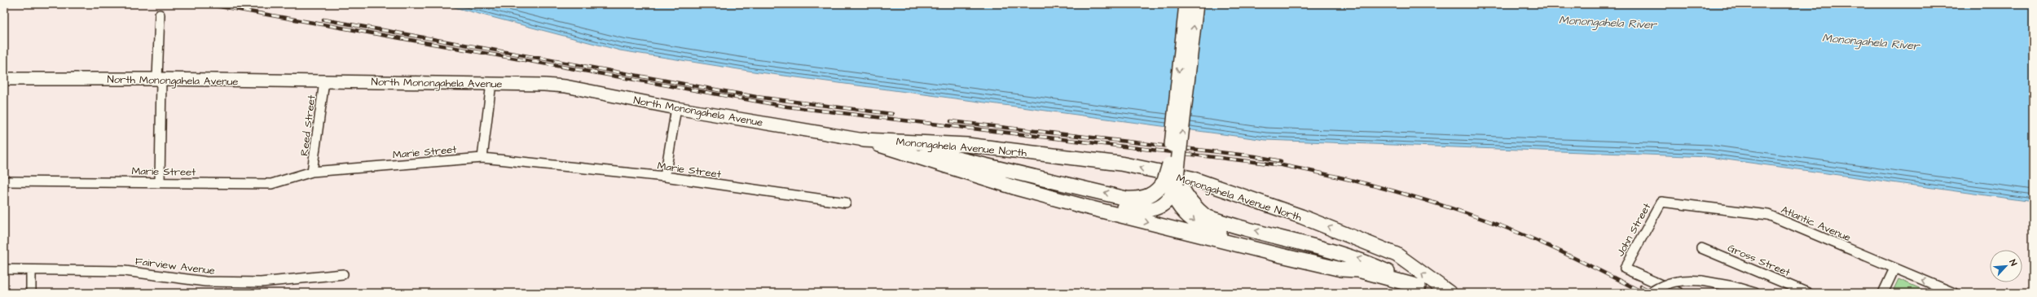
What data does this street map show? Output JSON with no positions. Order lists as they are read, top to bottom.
{
  "streets": {
    "main road": ["North Monongahela Avenue", "Monongahela Avenue North"],
    "street": [
      "Reed Street",
      "Marie Street",
      "Atlantic Avenue",
      "John Street",
      "Gross Street",
      "Fairview Avenue"
    ]
  },
  "crossings": [
    ["North Monongahela Avenue", "Reed Street"],
    ["North Monongahela Avenue", "Monongahela Avenue North"],
    ["Reed Street", "Marie Street"],
    ["Atlantic Avenue", "John Street"]
  ],
  "water": ["Monongahela River"],
  "north": "top right"
}
